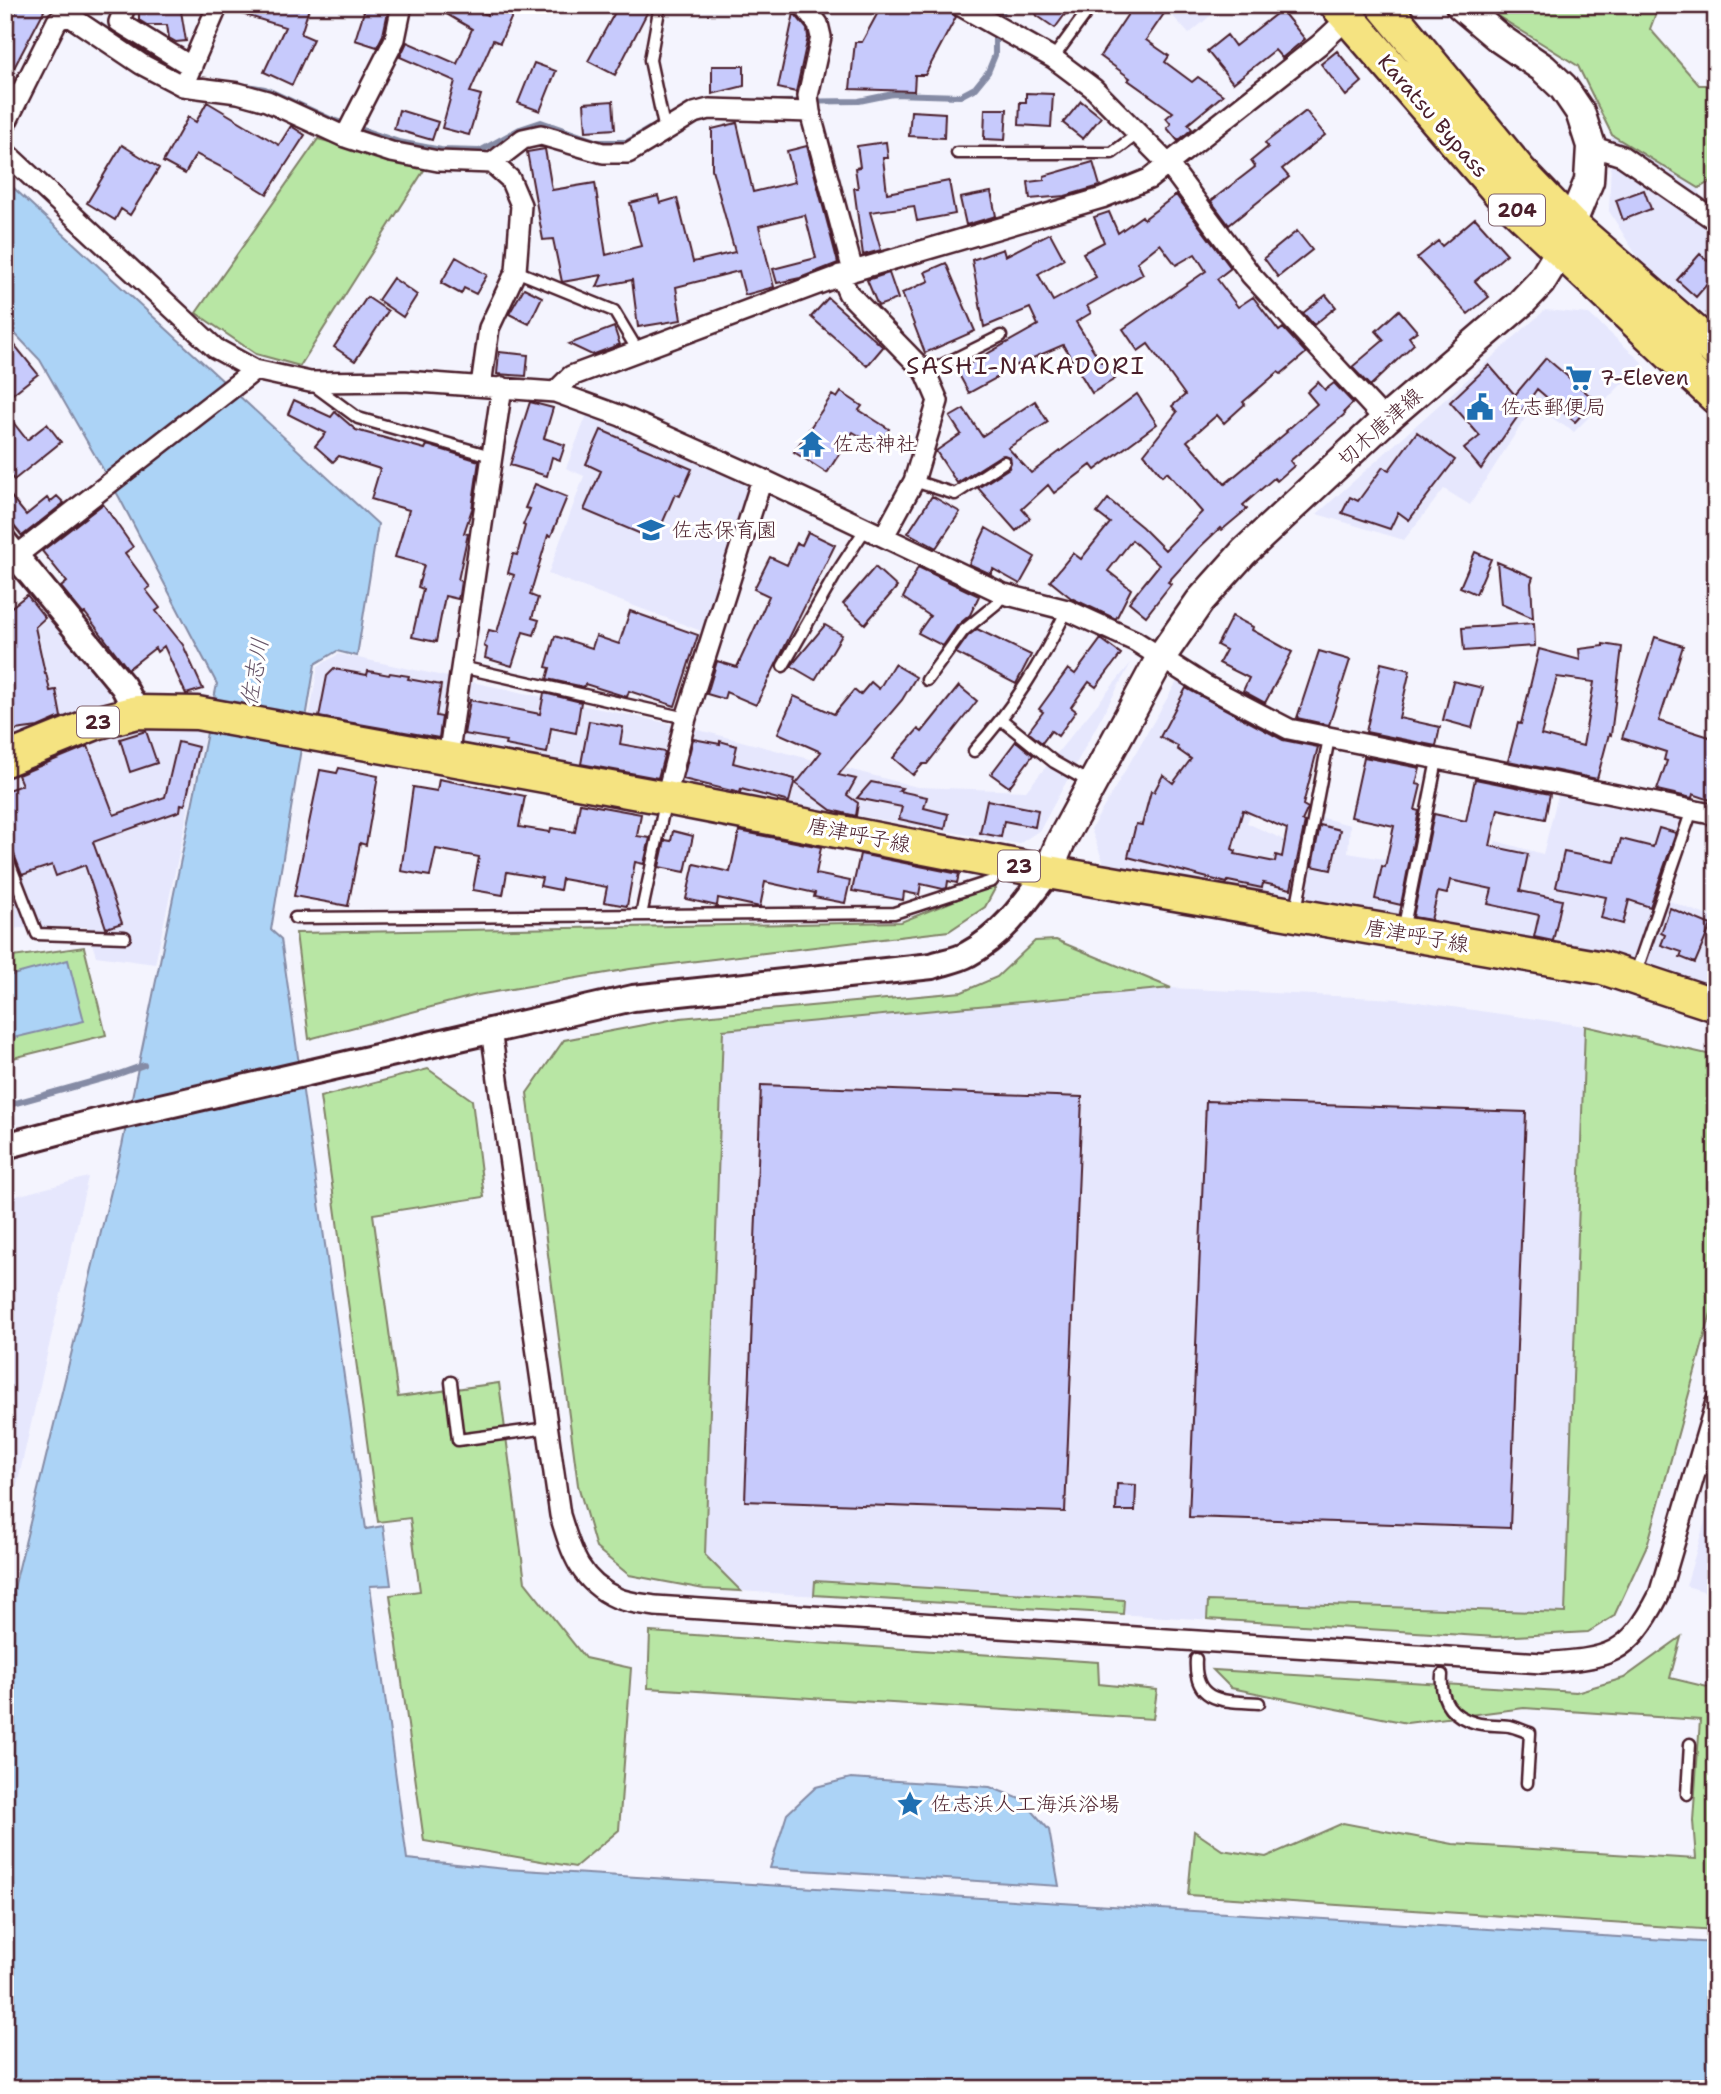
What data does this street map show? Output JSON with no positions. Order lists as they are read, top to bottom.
{
  "streets": {
    "highway": ["Karatsu Bypass", "204"],
    "main road": ["切木唐津線", "23", "唐津呼子線"]
  },
  "crossings": [
    ["Karatsu Bypass", "切木唐津線"],
    ["切木唐津線", "唐津呼子線"]
  ],
  "districts": ["SASHI-NAKADORI"],
  "water": ["佐志川"],
  "places": {
    "supermarket": ["7-Eleven"],
    "public building": ["佐志郵便局"],
    "temple": ["佐志神社"],
    "school or university": ["佐志保育園"],
    "place": ["佐志浜人工海浜浴場"]
  }
}
